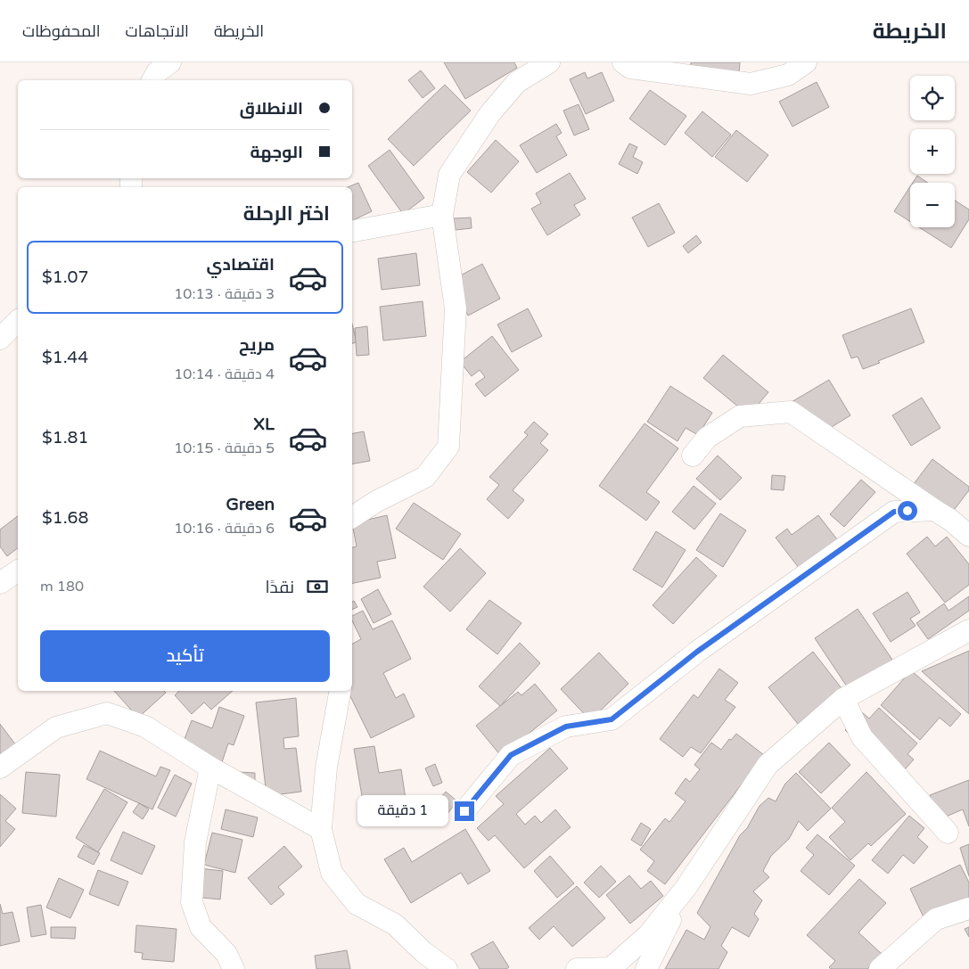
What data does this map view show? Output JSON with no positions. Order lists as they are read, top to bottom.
{
  "page": {
    "header": "الخريطة",
    "nav": ["الخريطة", "الاتجاهات", "المحفوظات"],
    "map_buttons": ["+", "−"],
    "banner": ["الانطلاق", "الوجهة"],
    "heading": "اختر الرحلة",
    "list": [
      {
        "name": "اقتصادي",
        "note": "3 دقيقة · 10:13",
        "value": "$1.07"
      },
      {
        "name": "مريح",
        "note": "4 دقيقة · 10:14",
        "value": "$1.44"
      },
      {
        "name": "XL",
        "note": "5 دقيقة · 10:15",
        "value": "$1.81"
      },
      {
        "name": "Green",
        "note": "6 دقيقة · 10:16",
        "value": "$1.68"
      }
    ],
    "pay": ["نقدًا", "180 m"],
    "buttons": "تأكيد",
    "bubble": "1 دقيقة"
  }
}
